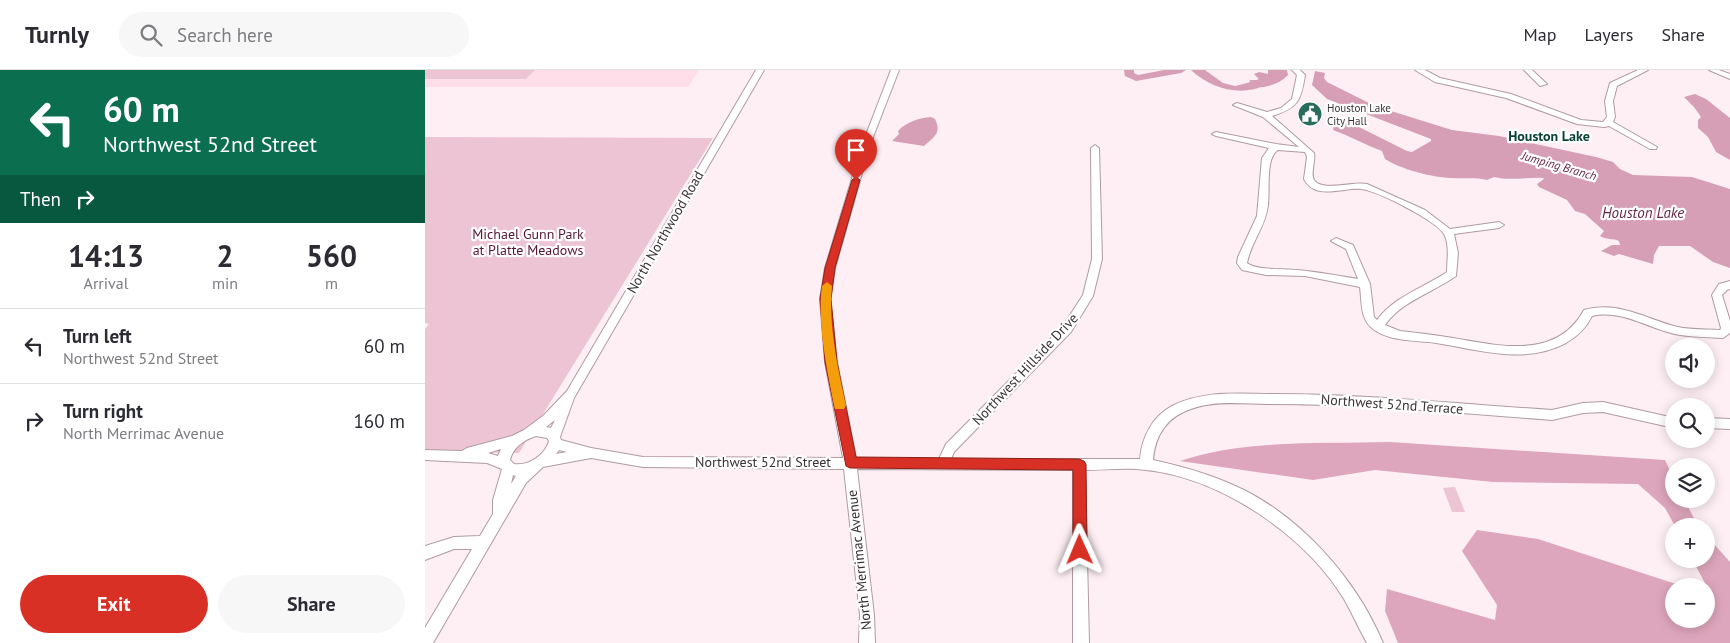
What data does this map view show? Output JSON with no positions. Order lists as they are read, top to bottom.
{
  "streets": {
    "street": [
      "North Northwood Road",
      "Northwest Hillside Drive",
      "Northwest 52nd Terrace",
      "Northwest 52nd Street",
      "North Merrimac Avenue"
    ]
  },
  "crossings": [
    ["North Northwood Road", "Northwest 52nd Street"],
    ["Northwest Hillside Drive", "Northwest 52nd Street"],
    ["Northwest 52nd Terrace", "Northwest 52nd Street"],
    ["Northwest 52nd Street", "North Merrimac Avenue"]
  ],
  "districts": ["Houston Lake"],
  "water": ["Jumping Branch", "Houston Lake"],
  "parks": ["Michael Gunn Park at Platte Meadows"],
  "places": {
    "public building": ["Houston Lake City Hall"]
  },
  "page": {
    "header": "Turnly",
    "search": "Search here",
    "nav": ["Map", "Layers", "Share"],
    "turn": ["60 m", "Northwest 52nd Street"],
    "then": "Then",
    "eta": [
      "14:13",
      "Arrival",
      "2",
      "min",
      "560",
      "m"
    ],
    "list": [
      {
        "name": "Turn left",
        "note": "Northwest 52nd Street",
        "value": "60 m"
      },
      {
        "name": "Turn right",
        "note": "North Merrimac Avenue",
        "value": "160 m"
      }
    ],
    "map_buttons": ["+", "−"],
    "buttons": ["Exit", "Share"]
  }
}
